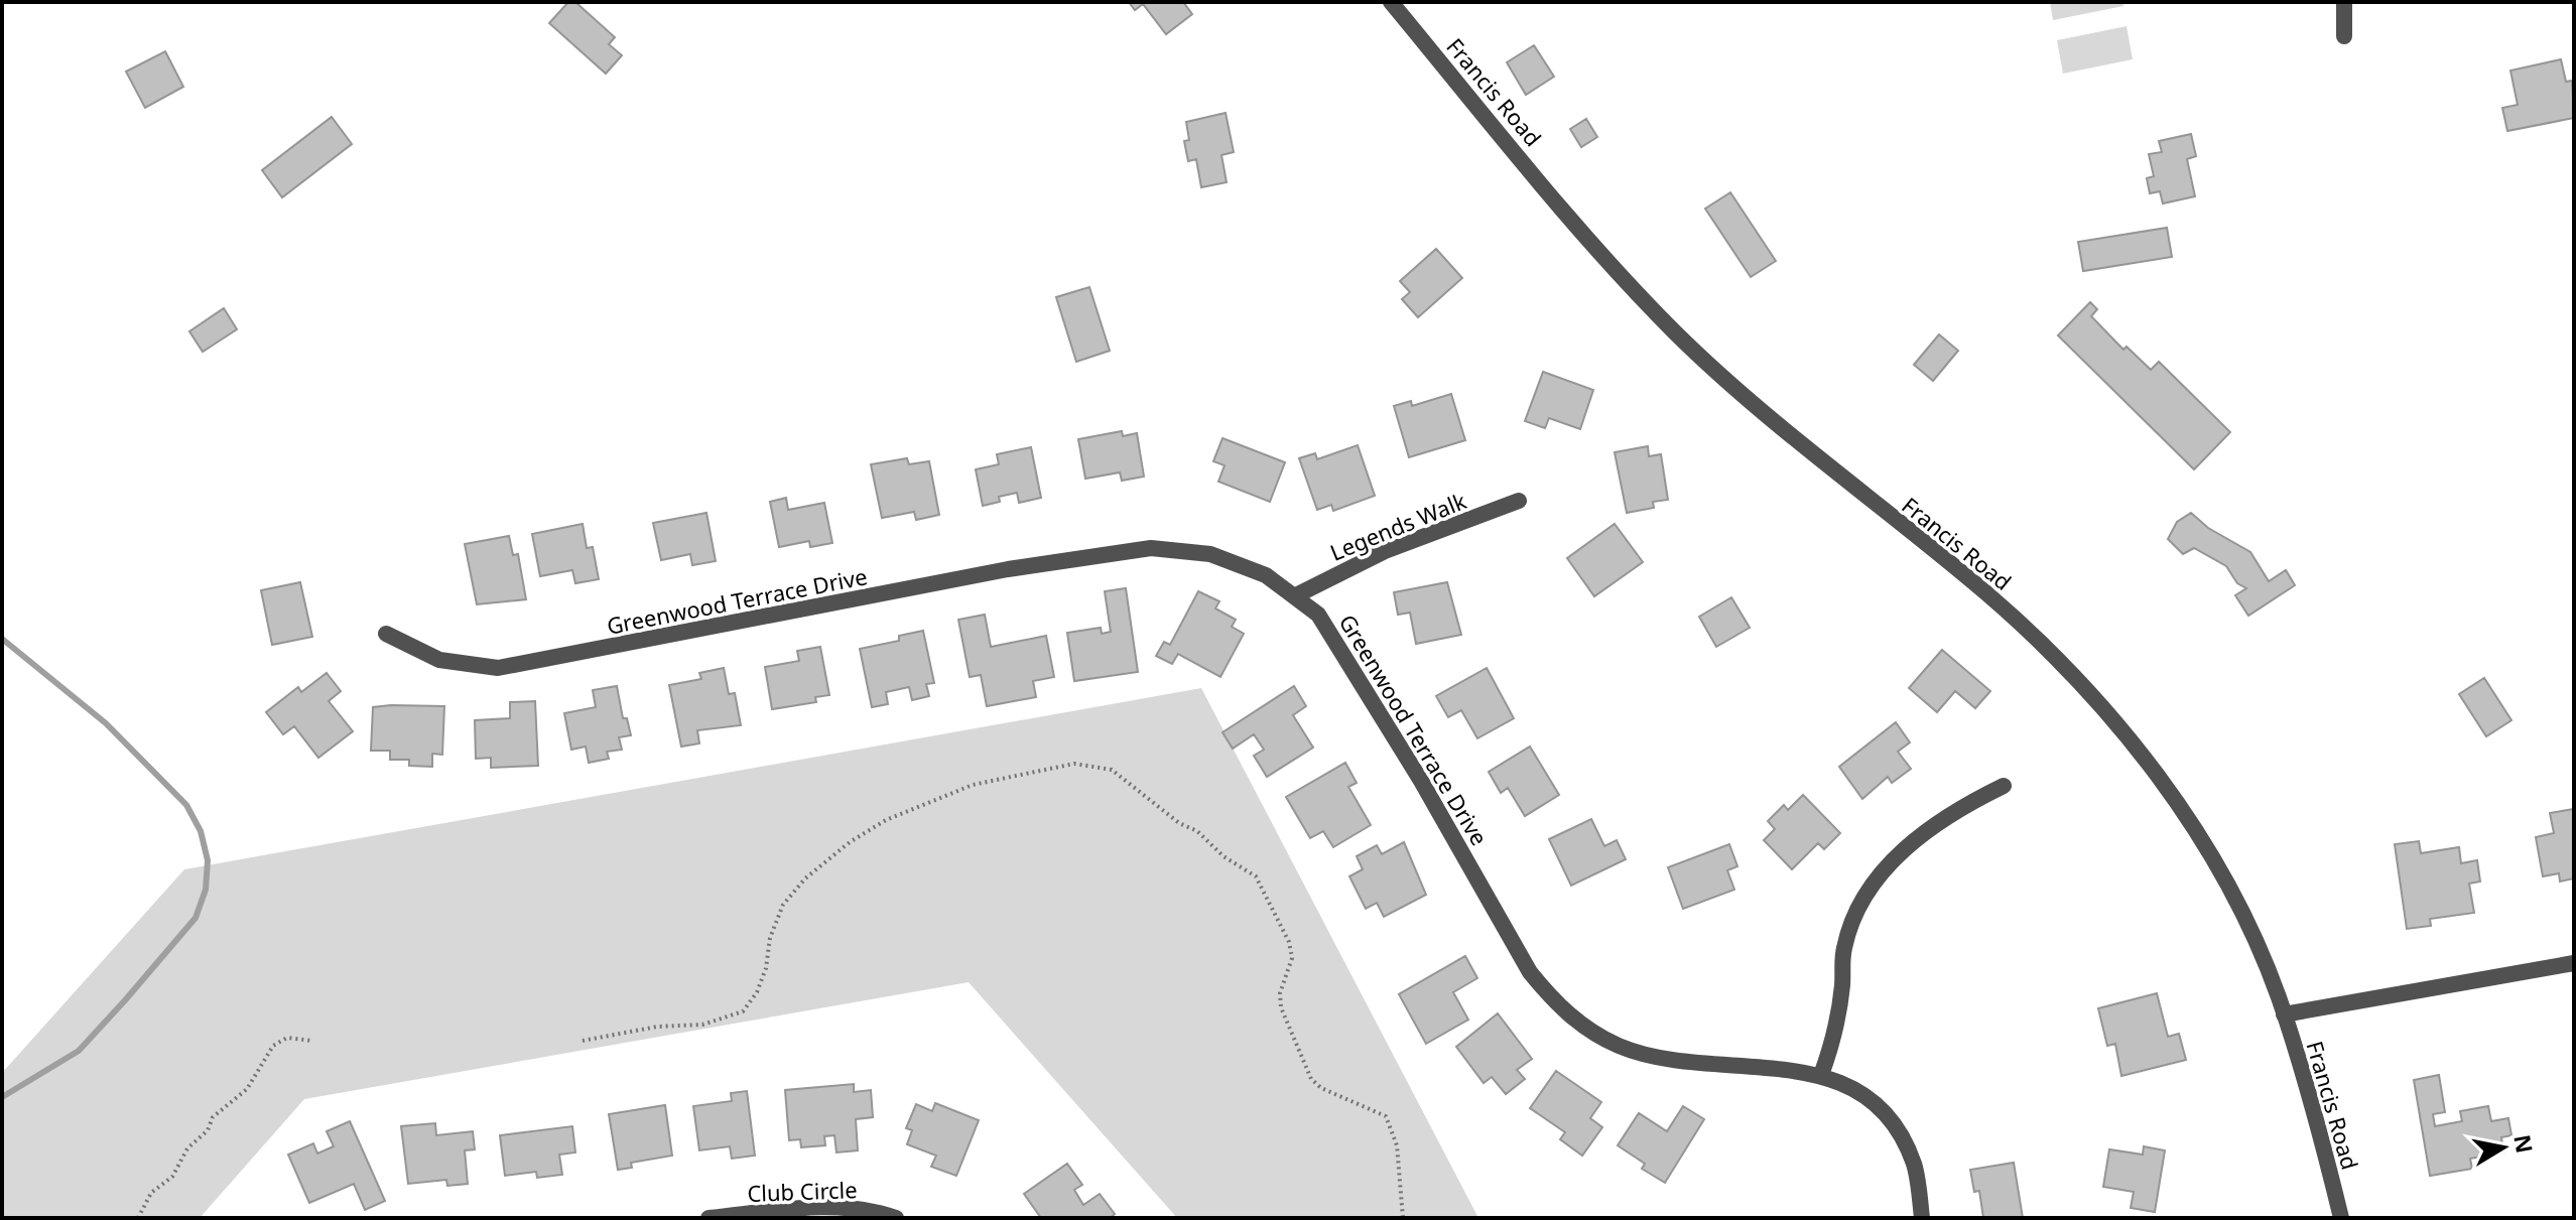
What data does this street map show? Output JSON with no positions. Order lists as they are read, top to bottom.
{
  "streets": {
    "street": [
      "Francis Road",
      "Legends Walk",
      "Greenwood Terrace Drive",
      "Club Circle"
    ]
  },
  "crossings": [
    ["Legends Walk", "Greenwood Terrace Drive"]
  ],
  "north": "right"
}
